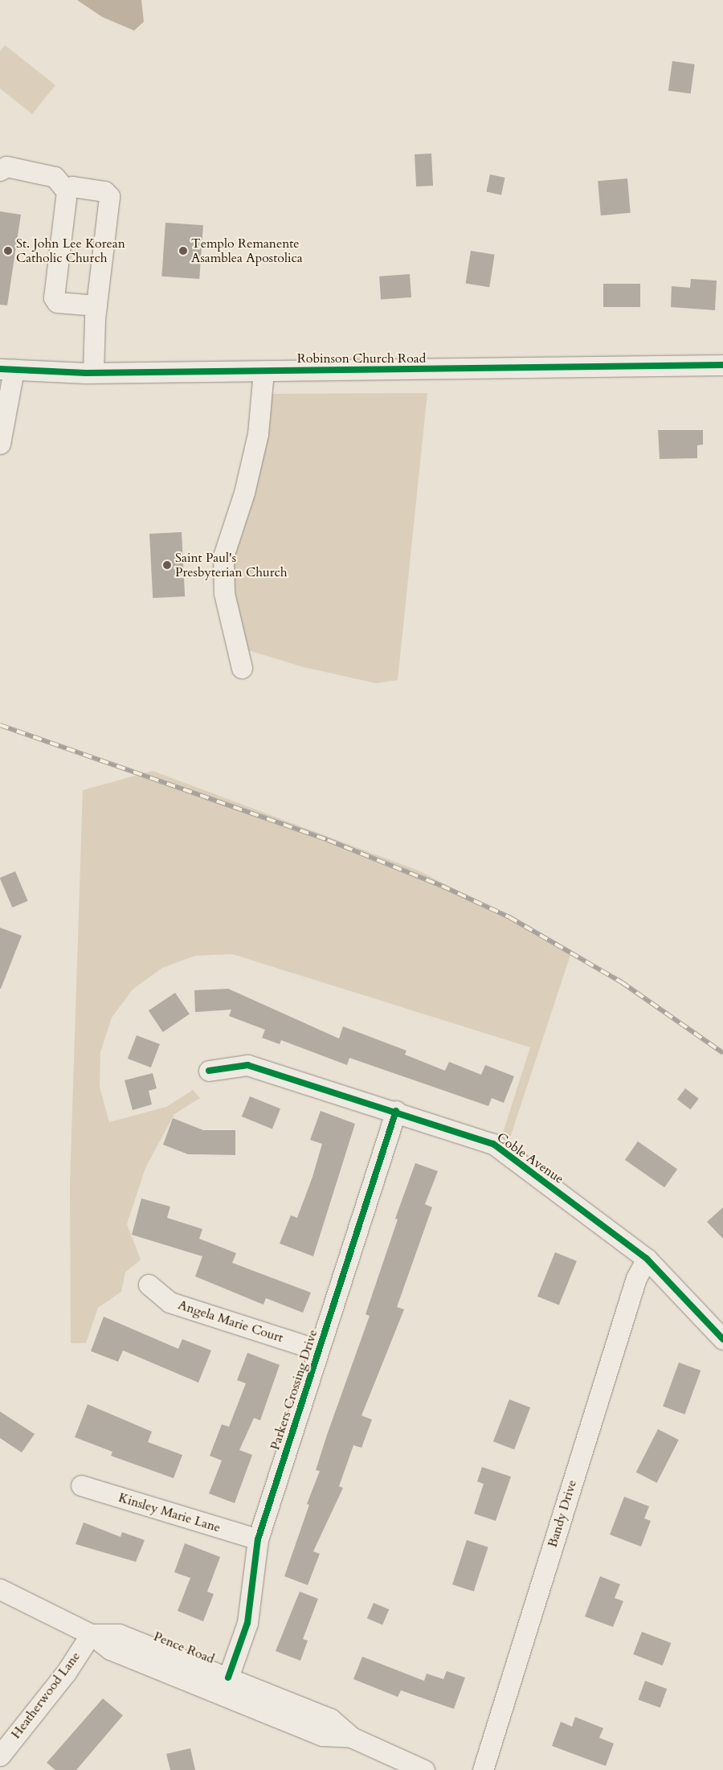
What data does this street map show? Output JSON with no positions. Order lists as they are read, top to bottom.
{
  "streets": {
    "street": [
      "Robinson Church Road",
      "Coble Avenue",
      "Angela Marie Court",
      "Parkers Crossing Drive",
      "Kinsley Marie Lane",
      "Bandy Drive",
      "Pence Road",
      "Heatherwood Lane"
    ]
  },
  "crossings": [
    ["Coble Avenue", "Parkers Crossing Drive"],
    ["Coble Avenue", "Bandy Drive"],
    ["Angela Marie Court", "Parkers Crossing Drive"],
    ["Parkers Crossing Drive", "Kinsley Marie Lane"],
    ["Parkers Crossing Drive", "Pence Road"],
    ["Pence Road", "Heatherwood Lane"]
  ],
  "places": ["St. John Lee Korean Catholic Church", "Templo Remanente Asamblea Apostolica", "Saint Paul's Presbyterian Church"]
}
